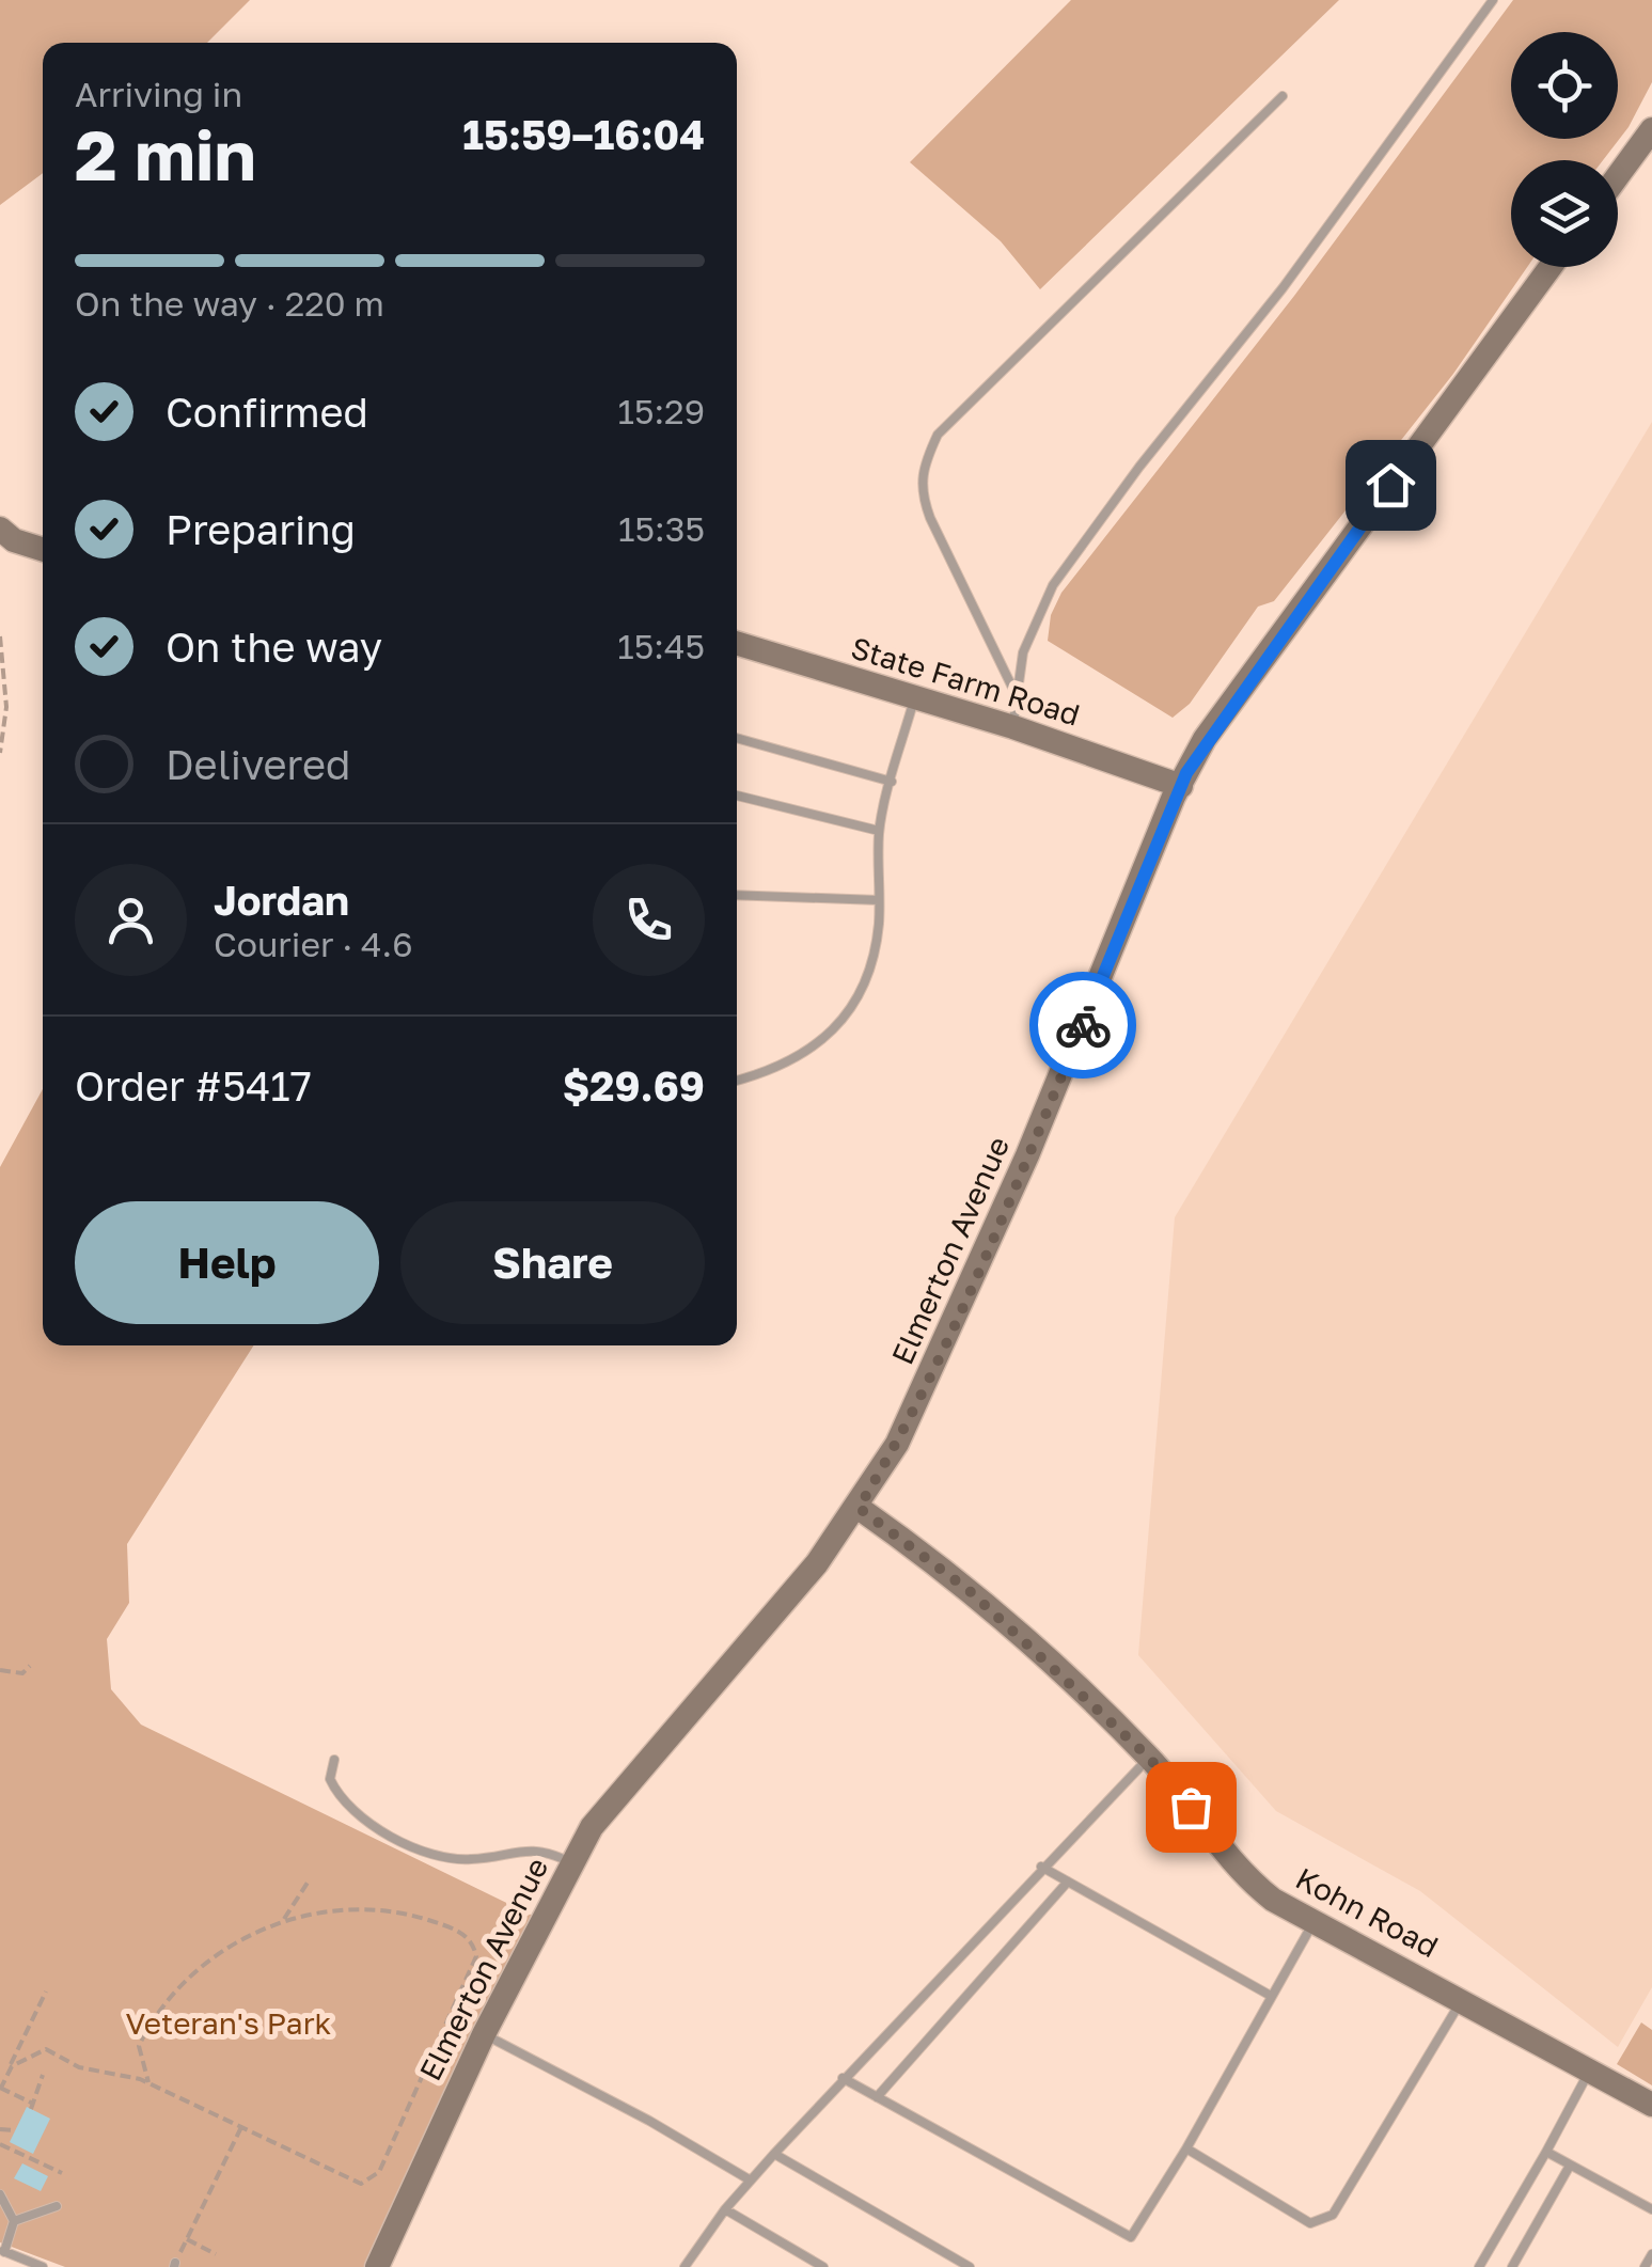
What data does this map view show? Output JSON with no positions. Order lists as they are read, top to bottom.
{
  "streets": {
    "main road": ["State Farm Road", "Elmerton Avenue", "Kohn Road"]
  },
  "crossings": [
    ["State Farm Road", "Elmerton Avenue"],
    ["Elmerton Avenue", "Kohn Road"]
  ],
  "parks": ["Veteran's Park"],
  "page": {
    "heading": ["2 min", "Arriving in", "15:59–16:04"],
    "panel": [
      "Jordan",
      "Courier · 4.6",
      "Order #5417",
      "$29.69"
    ],
    "bar": "On the way · 220 m",
    "list": [
      ["Confirmed", "15:29"],
      ["Preparing", "15:35"],
      ["On the way", "15:45"],
      "Delivered"
    ],
    "buttons": ["Help", "Share"]
  }
}
